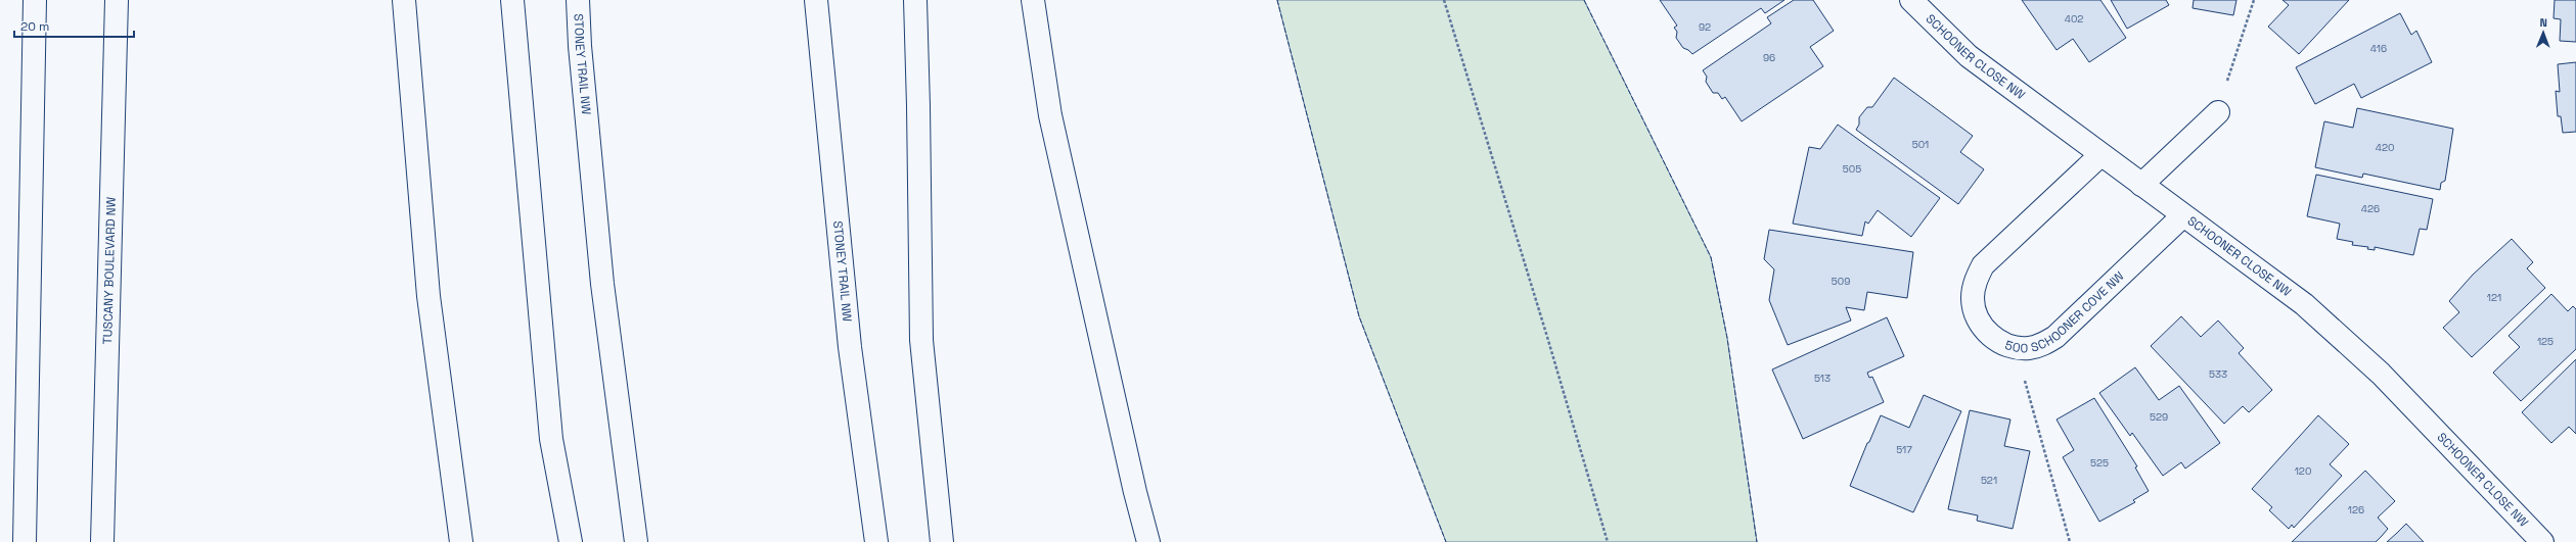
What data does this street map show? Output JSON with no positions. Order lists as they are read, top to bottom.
{
  "streets": {
    "main road": [
      "SCHOONER CLOSE NW",
      "STONEY TRAIL NW",
      "TUSCANY BOULEVARD NW",
      "500 SCHOONER COVE NW"
    ]
  },
  "crossings": [
    ["SCHOONER CLOSE NW", "500 SCHOONER COVE NW"]
  ],
  "house_numbers": [
    "402",
    "92",
    "416",
    "96",
    "501",
    "420",
    "505",
    "426",
    "509",
    "121",
    "125",
    "533",
    "513",
    "529",
    "517",
    "525",
    "120",
    "521",
    "126"
  ],
  "scale_bar": "20 m",
  "north": "top"
}
